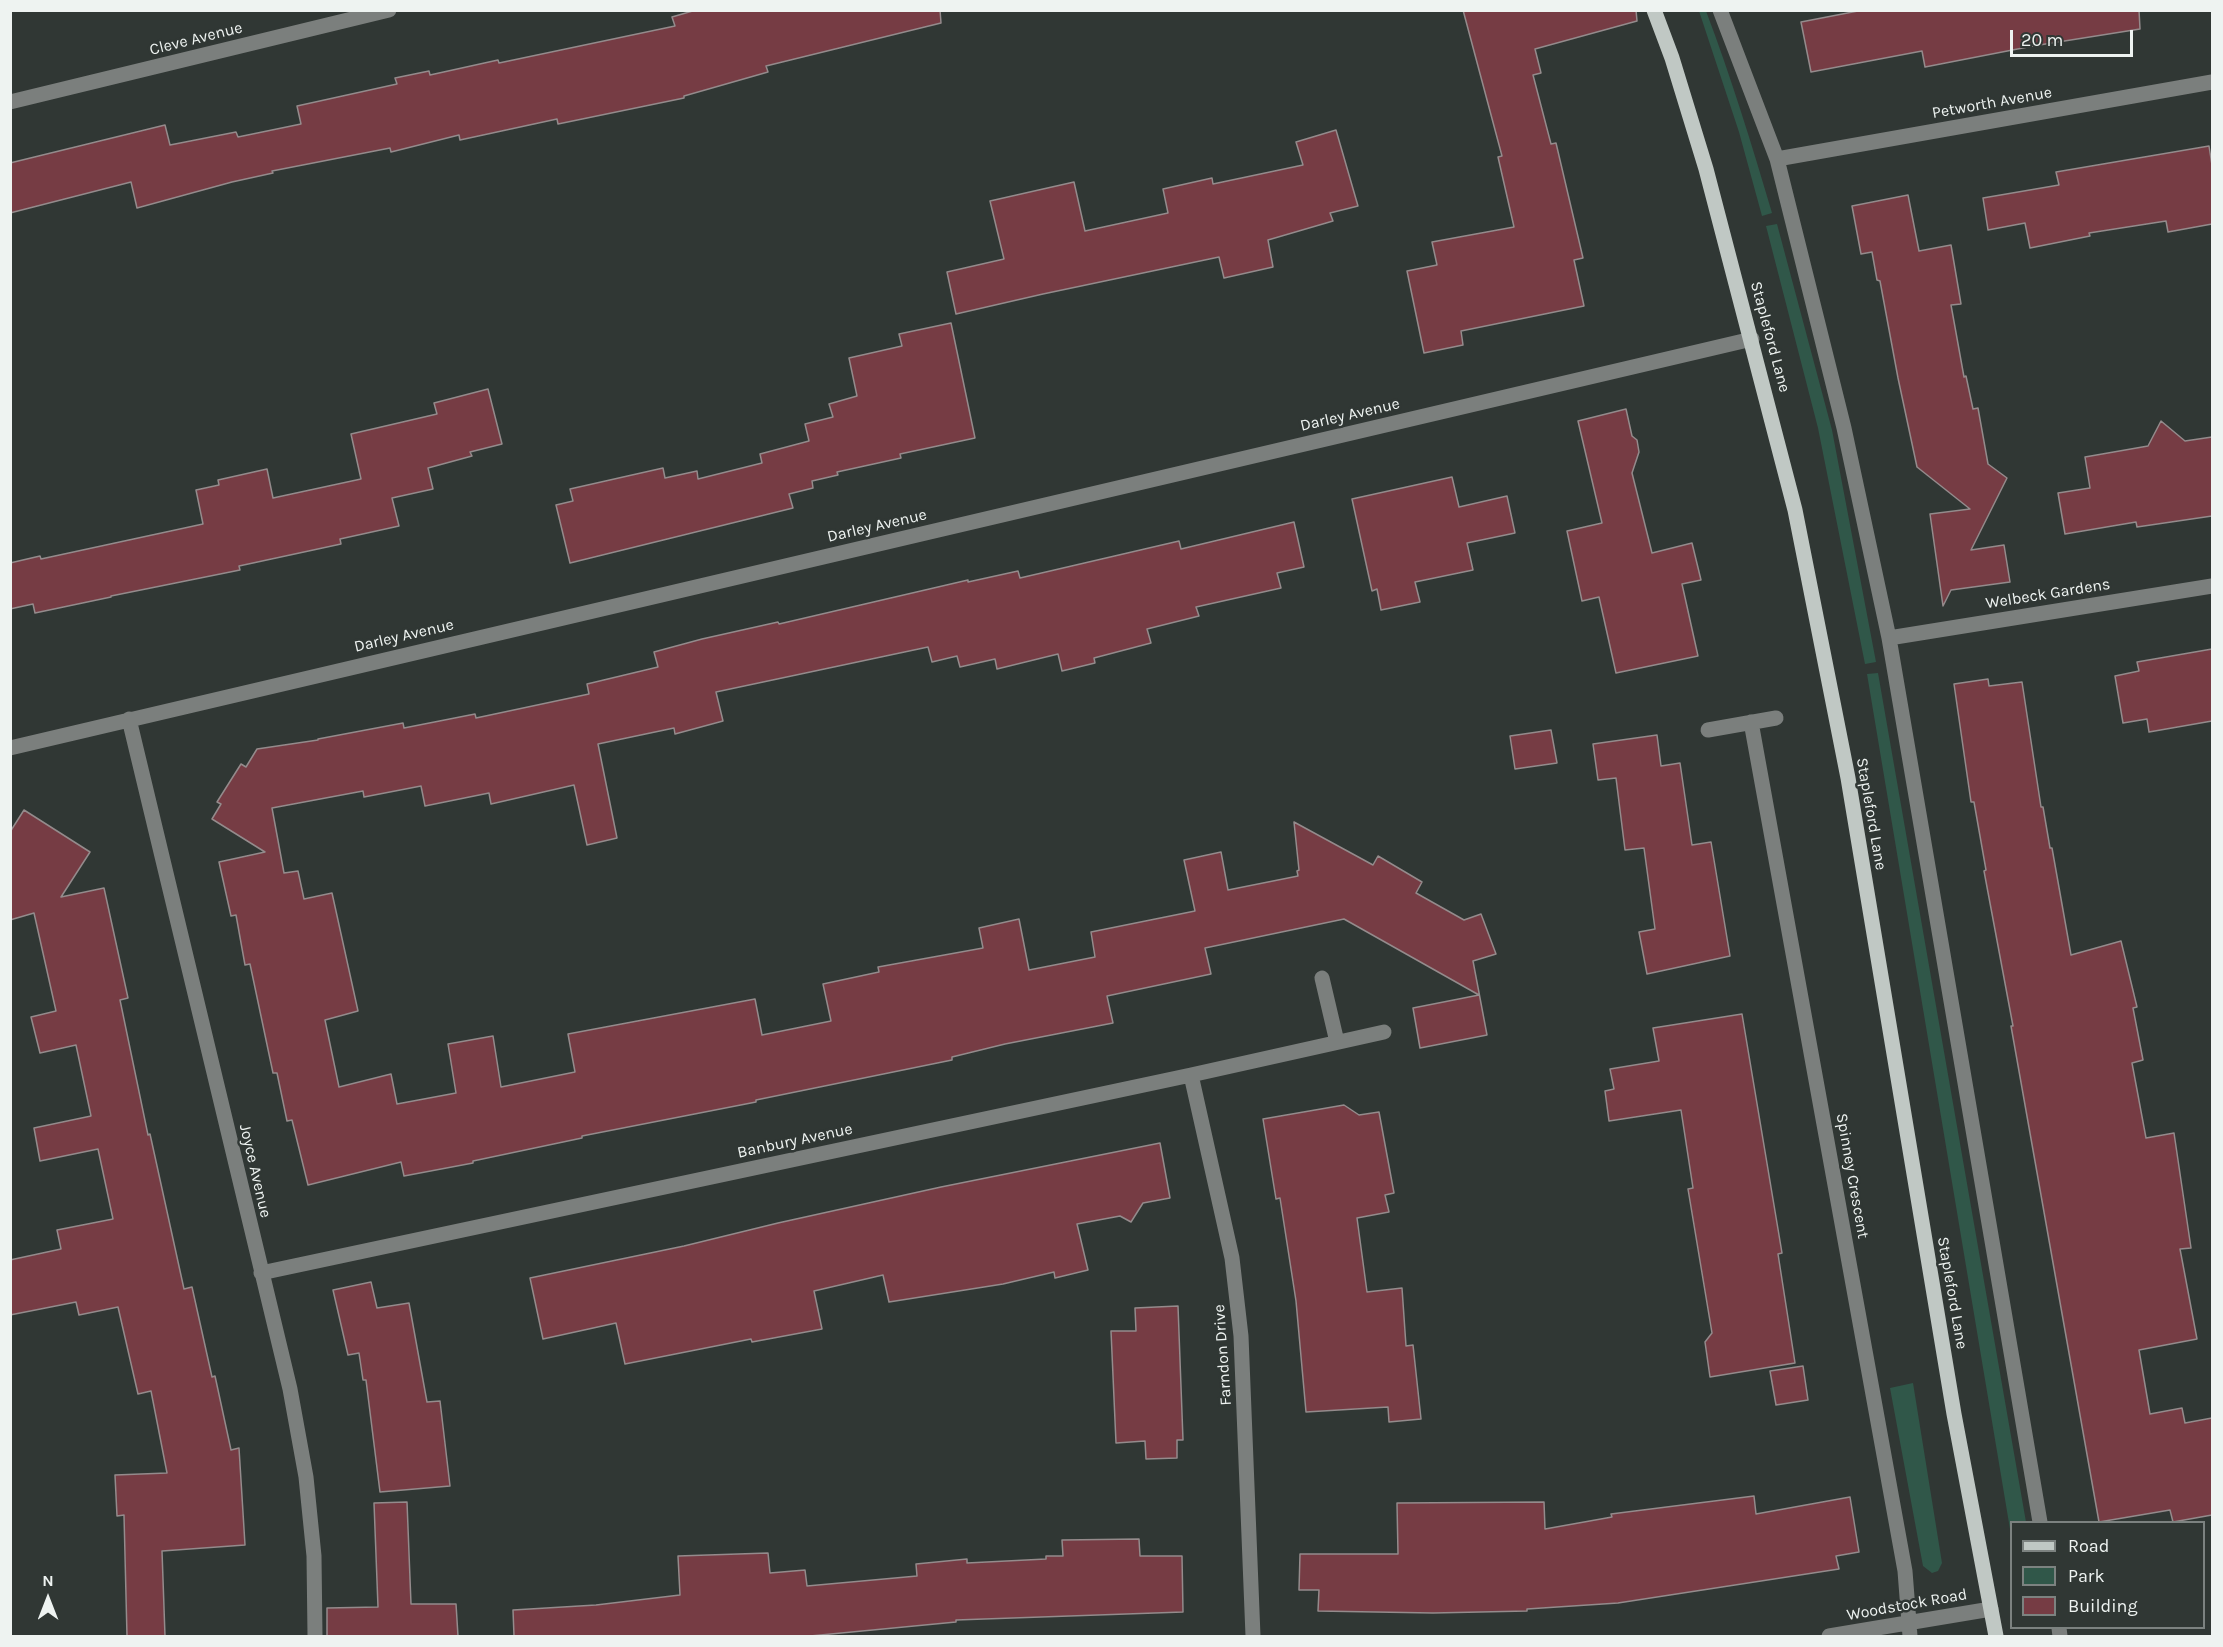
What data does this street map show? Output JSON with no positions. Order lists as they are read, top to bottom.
{
  "streets": {
    "main road": ["Stapleford Lane"],
    "street": [
      "Cleve Avenue",
      "Petworth Avenue",
      "Darley Avenue",
      "Welbeck Gardens",
      "Banbury Avenue",
      "Joyce Avenue",
      "Spinney Crescent",
      "Farndon Drive",
      "Woodstock Road"
    ]
  },
  "crossings": [
    ["Stapleford Lane", "Darley Avenue"],
    ["Stapleford Lane", "Woodstock Road"],
    ["Darley Avenue", "Joyce Avenue"],
    ["Banbury Avenue", "Joyce Avenue"],
    ["Banbury Avenue", "Farndon Drive"],
    ["Spinney Crescent", "Woodstock Road"]
  ],
  "legend": ["Road", "Park", "Building"],
  "scale_bar": "20 m",
  "north": "top"
}
